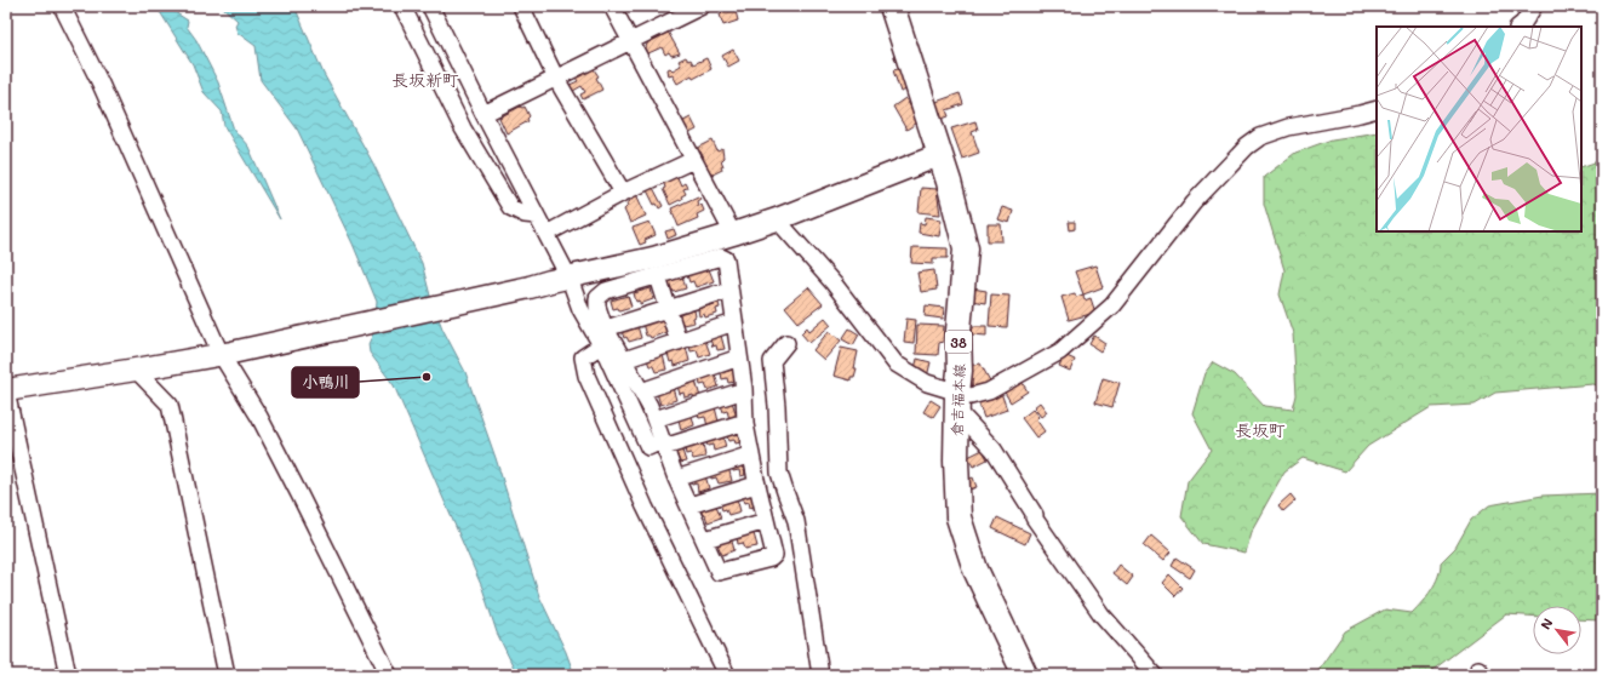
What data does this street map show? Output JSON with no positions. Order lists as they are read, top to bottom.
{
  "streets": {
    "main road": ["38", "倉吉福本線"]
  },
  "districts": ["長坂新町", "長坂町"],
  "places": ["小鴨川"],
  "north": "top left"
}
